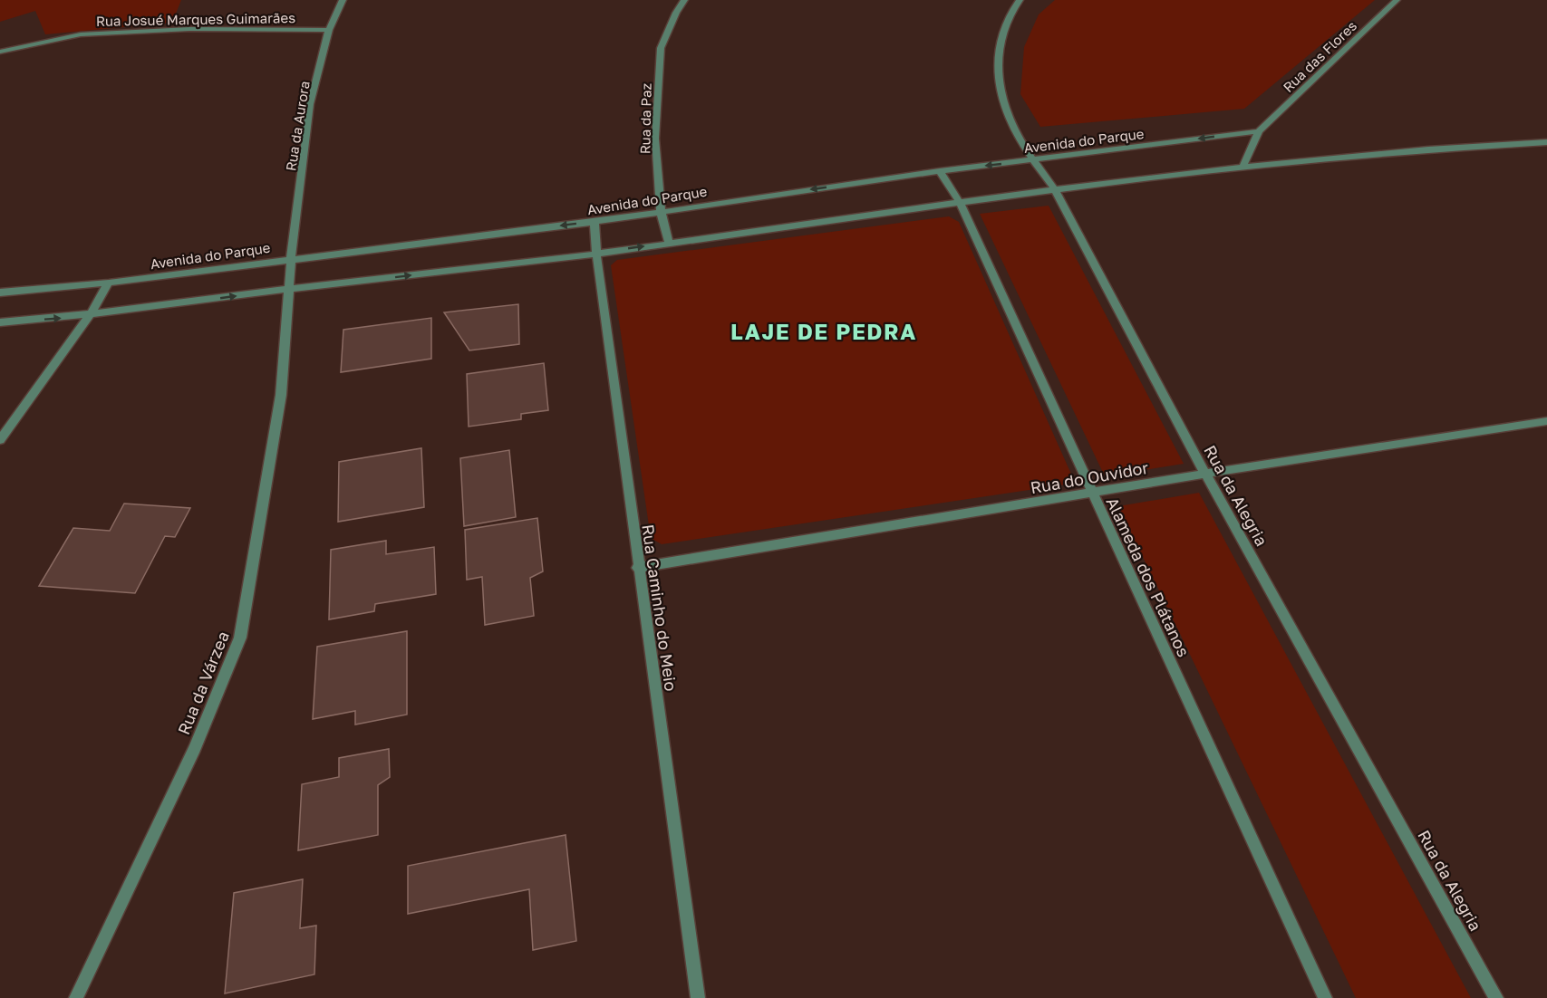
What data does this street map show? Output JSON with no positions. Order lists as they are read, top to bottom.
{
  "streets": {
    "street": [
      "Rua Josué Marques Guimarães",
      "Rua das Flores",
      "Rua da Paz",
      "Rua da Aurora",
      "Avenida do Parque",
      "Rua do Ouvidor",
      "Rua da Alegria",
      "Alameda dos Plátanos",
      "Rua Caminho do Meio",
      "Rua da Várzea"
    ]
  },
  "crossings": [
    ["Rua Josué Marques Guimarães", "Rua da Aurora"],
    ["Rua das Flores", "Avenida do Parque"],
    ["Rua da Paz", "Avenida do Parque"],
    ["Rua da Aurora", "Avenida do Parque"],
    ["Rua da Aurora", "Rua da Várzea"],
    ["Avenida do Parque", "Rua da Alegria"],
    ["Avenida do Parque", "Alameda dos Plátanos"],
    ["Avenida do Parque", "Rua Caminho do Meio"],
    ["Avenida do Parque", "Rua da Várzea"],
    ["Rua do Ouvidor", "Rua da Alegria"],
    ["Rua do Ouvidor", "Alameda dos Plátanos"],
    ["Rua do Ouvidor", "Rua Caminho do Meio"]
  ],
  "districts": ["LAJE DE PEDRA"]
}
